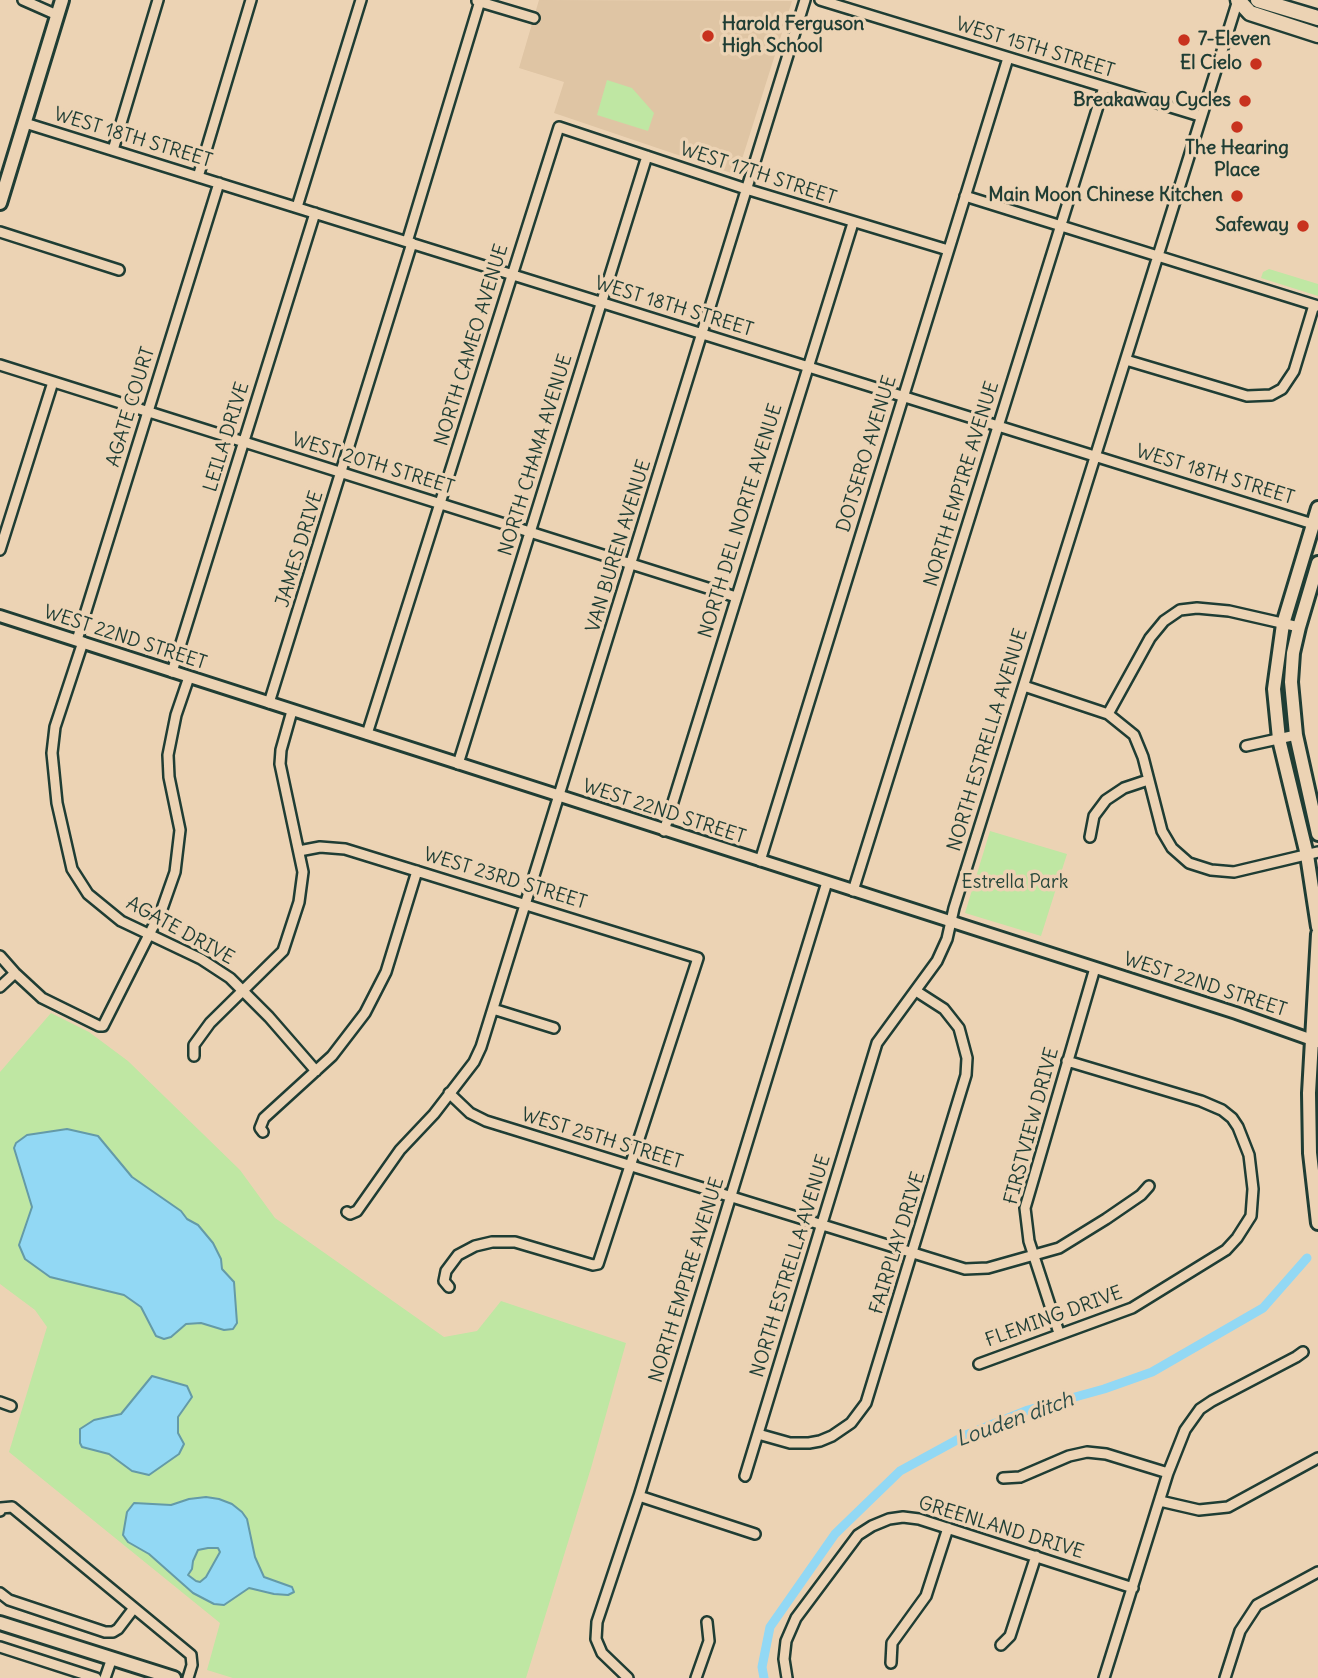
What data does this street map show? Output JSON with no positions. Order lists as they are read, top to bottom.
{
  "streets": {
    "street": [
      "WEST 15TH STREET",
      "WEST 18TH STREET",
      "WEST 17TH STREET",
      "NORTH CAMEO AVENUE",
      "AGATE COURT",
      "LEILA DRIVE",
      "DOTSERO AVENUE",
      "NORTH CHAMA AVENUE",
      "WEST 20TH STREET",
      "NORTH EMPIRE AVENUE",
      "NORTH DEL NORTE AVENUE",
      "VAN BUREN AVENUE",
      "JAMES DRIVE",
      "WEST 22ND STREET",
      "NORTH ESTRELLA AVENUE",
      "WEST 23RD STREET",
      "AGATE DRIVE",
      "FIRSTVIEW DRIVE",
      "WEST 25TH STREET",
      "FAIRPLAY DRIVE",
      "FLEMING DRIVE",
      "GREENLAND DRIVE"
    ]
  },
  "crossings": [
    ["WEST 15TH STREET", "DOTSERO AVENUE"],
    ["WEST 15TH STREET", "NORTH EMPIRE AVENUE"],
    ["WEST 15TH STREET", "NORTH ESTRELLA AVENUE"],
    ["WEST 18TH STREET", "NORTH CAMEO AVENUE"],
    ["WEST 18TH STREET", "AGATE COURT"],
    ["WEST 18TH STREET", "LEILA DRIVE"],
    ["WEST 18TH STREET", "DOTSERO AVENUE"],
    ["WEST 18TH STREET", "NORTH CHAMA AVENUE"],
    ["WEST 18TH STREET", "NORTH EMPIRE AVENUE"],
    ["WEST 18TH STREET", "NORTH DEL NORTE AVENUE"],
    ["WEST 18TH STREET", "VAN BUREN AVENUE"],
    ["WEST 18TH STREET", "JAMES DRIVE"],
    ["WEST 18TH STREET", "NORTH ESTRELLA AVENUE"],
    ["WEST 17TH STREET", "NORTH CAMEO AVENUE"],
    ["WEST 17TH STREET", "DOTSERO AVENUE"],
    ["WEST 17TH STREET", "NORTH CHAMA AVENUE"],
    ["WEST 17TH STREET", "NORTH DEL NORTE AVENUE"],
    ["WEST 17TH STREET", "VAN BUREN AVENUE"],
    ["NORTH CAMEO AVENUE", "WEST 20TH STREET"],
    ["NORTH CAMEO AVENUE", "WEST 22ND STREET"],
    ["AGATE COURT", "WEST 20TH STREET"],
    ["AGATE COURT", "WEST 22ND STREET"],
    ["AGATE COURT", "AGATE DRIVE"],
    ["LEILA DRIVE", "WEST 20TH STREET"],
    ["LEILA DRIVE", "WEST 22ND STREET"],
    ["DOTSERO AVENUE", "WEST 22ND STREET"],
    ["NORTH CHAMA AVENUE", "WEST 20TH STREET"],
    ["NORTH CHAMA AVENUE", "WEST 22ND STREET"],
    ["WEST 20TH STREET", "NORTH DEL NORTE AVENUE"],
    ["WEST 20TH STREET", "VAN BUREN AVENUE"],
    ["WEST 20TH STREET", "JAMES DRIVE"],
    ["NORTH EMPIRE AVENUE", "WEST 22ND STREET"],
    ["NORTH EMPIRE AVENUE", "WEST 25TH STREET"],
    ["NORTH DEL NORTE AVENUE", "WEST 22ND STREET"],
    ["VAN BUREN AVENUE", "WEST 22ND STREET"],
    ["VAN BUREN AVENUE", "WEST 23RD STREET"],
    ["VAN BUREN AVENUE", "WEST 25TH STREET"],
    ["JAMES DRIVE", "WEST 22ND STREET"],
    ["WEST 22ND STREET", "NORTH ESTRELLA AVENUE"],
    ["WEST 22ND STREET", "AGATE DRIVE"],
    ["WEST 22ND STREET", "FIRSTVIEW DRIVE"],
    ["NORTH ESTRELLA AVENUE", "WEST 25TH STREET"],
    ["NORTH ESTRELLA AVENUE", "FAIRPLAY DRIVE"],
    ["WEST 23RD STREET", "WEST 25TH STREET"],
    ["FIRSTVIEW DRIVE", "WEST 25TH STREET"],
    ["FIRSTVIEW DRIVE", "FLEMING DRIVE"],
    ["WEST 25TH STREET", "FAIRPLAY DRIVE"]
  ],
  "water": ["Louden ditch"],
  "parks": ["Estrella Park"],
  "places": [
    "Harold Ferguson High School",
    "7-Eleven",
    "El Cielo",
    "Breakaway Cycles",
    "The Hearing Place",
    "Main Moon Chinese Kitchen",
    "Safeway"
  ]
}
